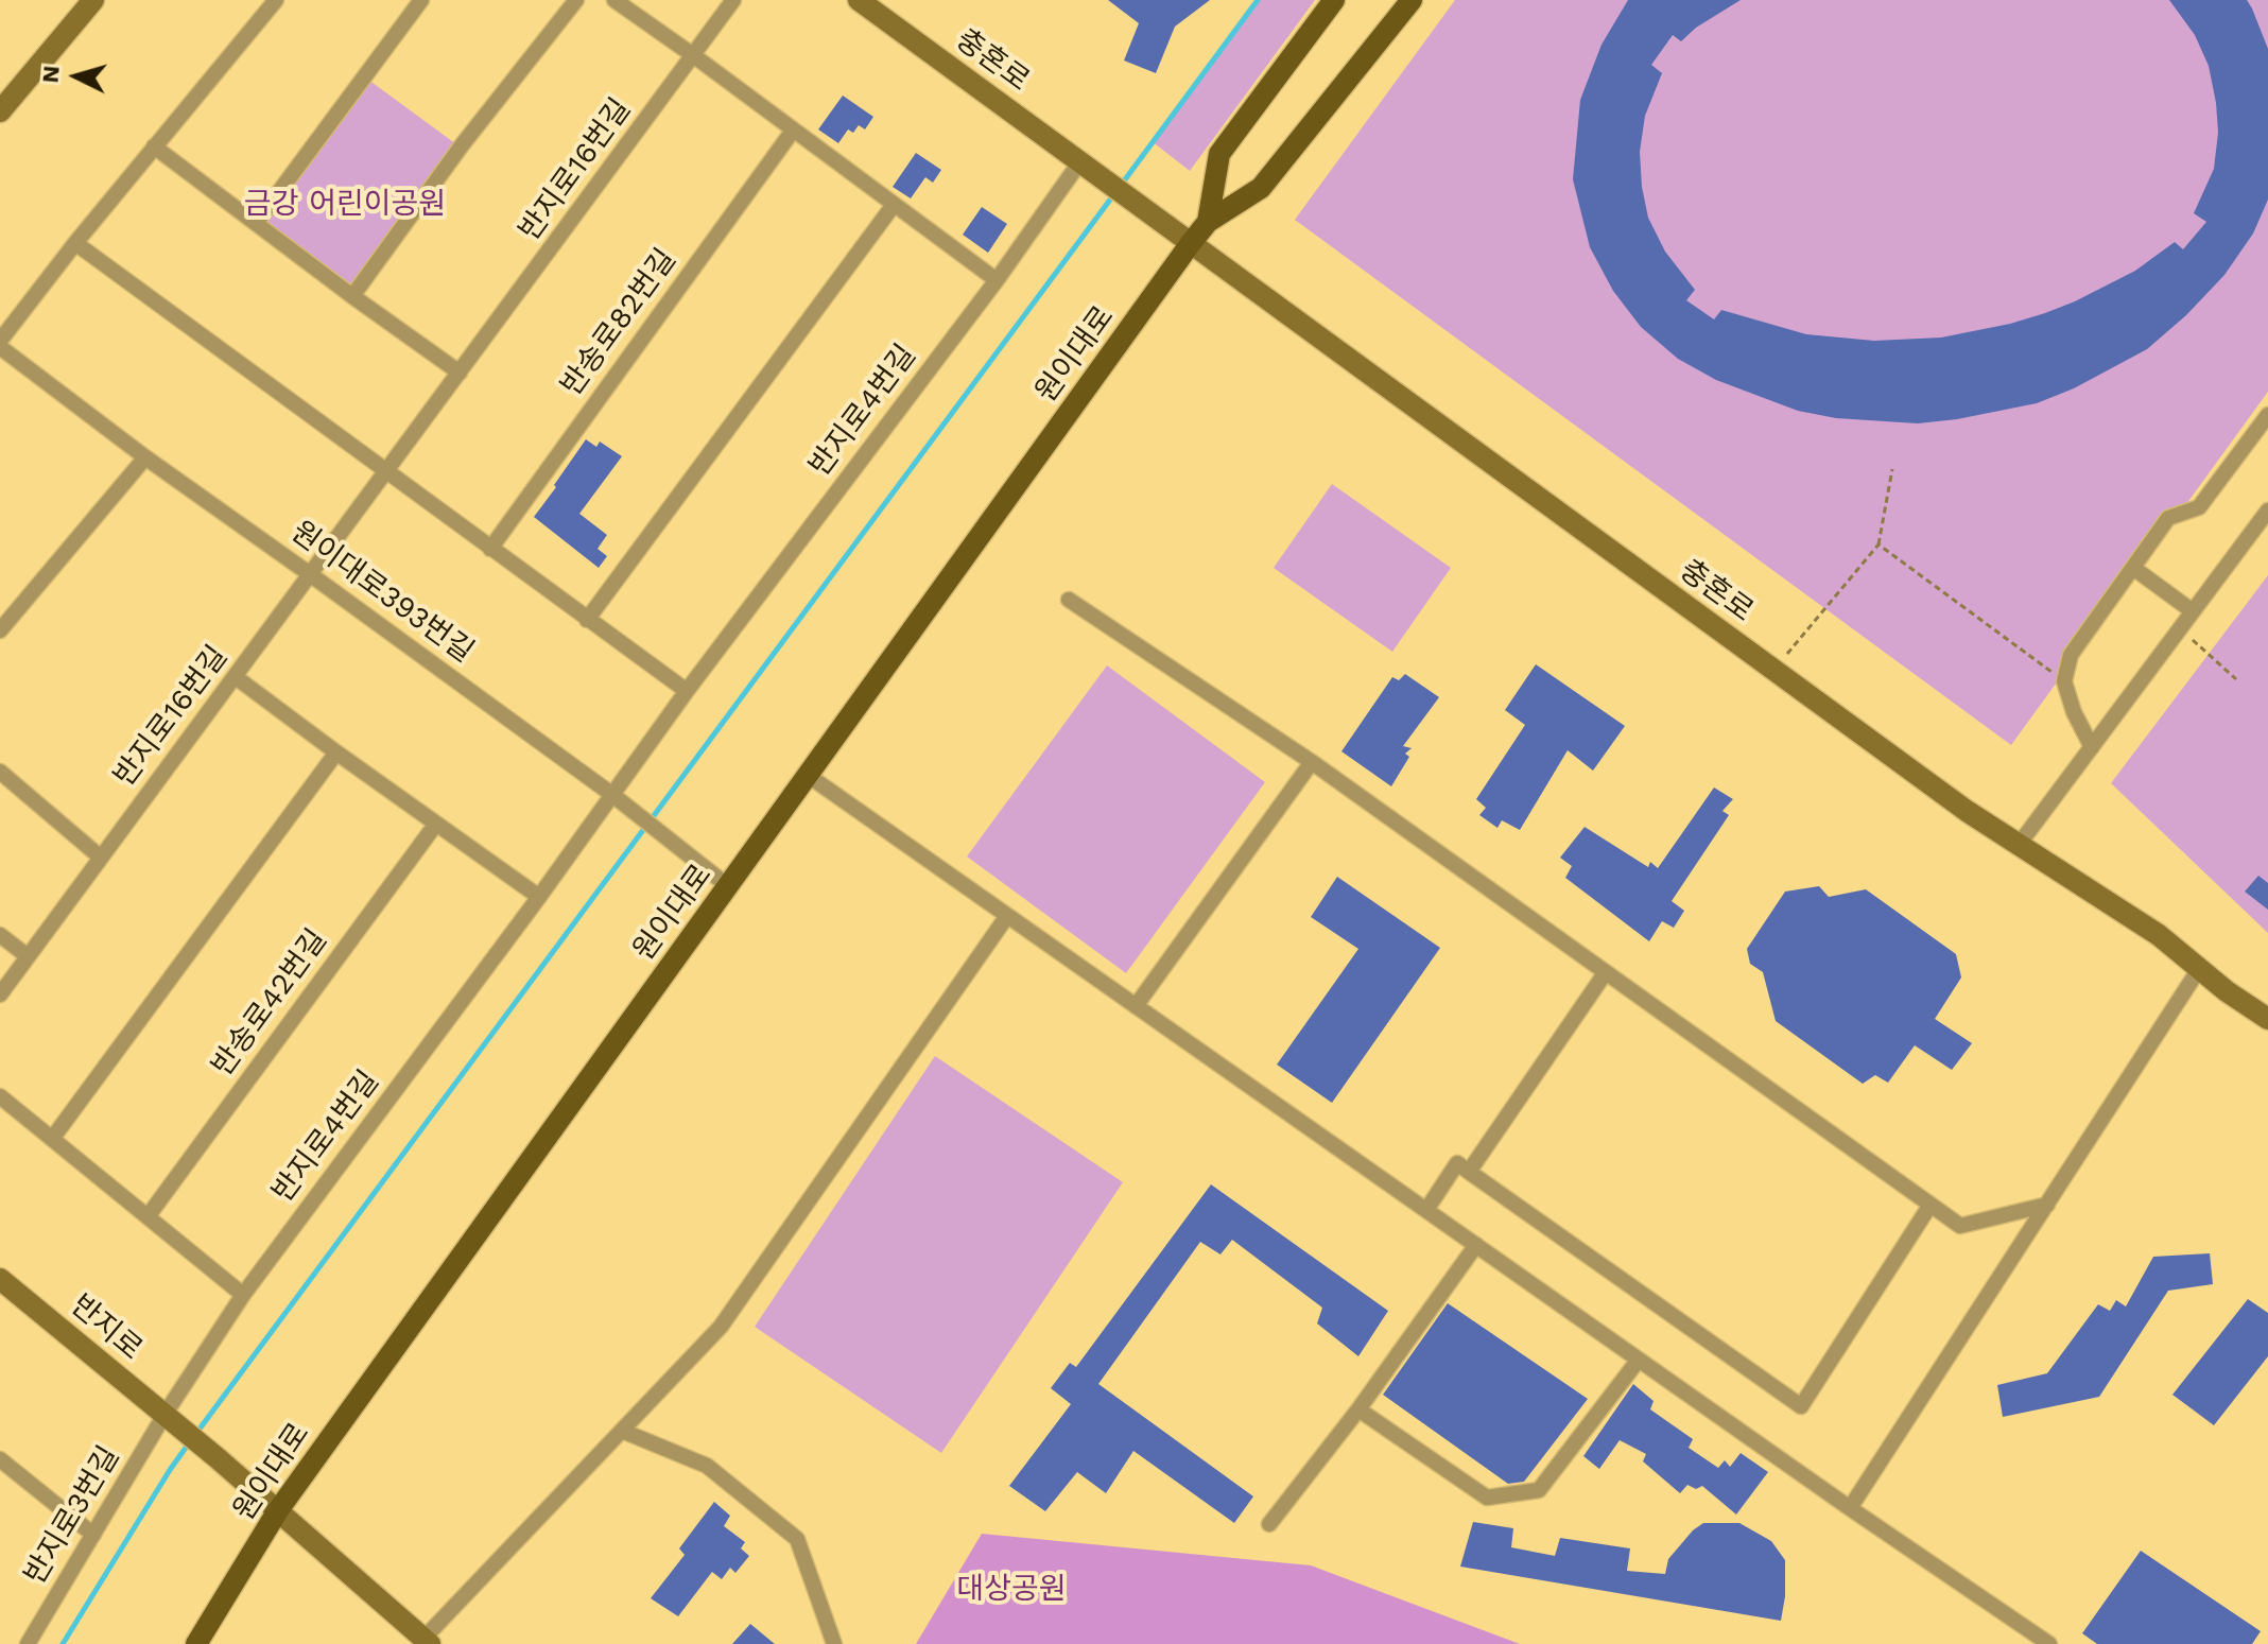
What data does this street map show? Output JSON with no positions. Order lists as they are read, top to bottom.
{
  "streets": {
    "main road": ["충혼로", "원이대로", "반지로"],
    "street": [
      "반지로16번길",
      "반송로82번길",
      "반지로4번길",
      "원이대로393번길",
      "반송로42번길",
      "반지로3번길"
    ]
  },
  "crossings": [
    ["충혼로", "원이대로"],
    ["충혼로", "반지로4번길"],
    ["반지로16번길", "원이대로393번길"],
    ["원이대로", "원이대로393번길"],
    ["원이대로", "반지로"],
    ["반지로4번길", "원이대로393번길"],
    ["반지로4번길", "반지로"],
    ["반지로4번길", "반지로3번길"],
    ["반지로", "반지로3번길"]
  ],
  "parks": ["금강 어린이공원", "대상공원"],
  "north": "left"
}
